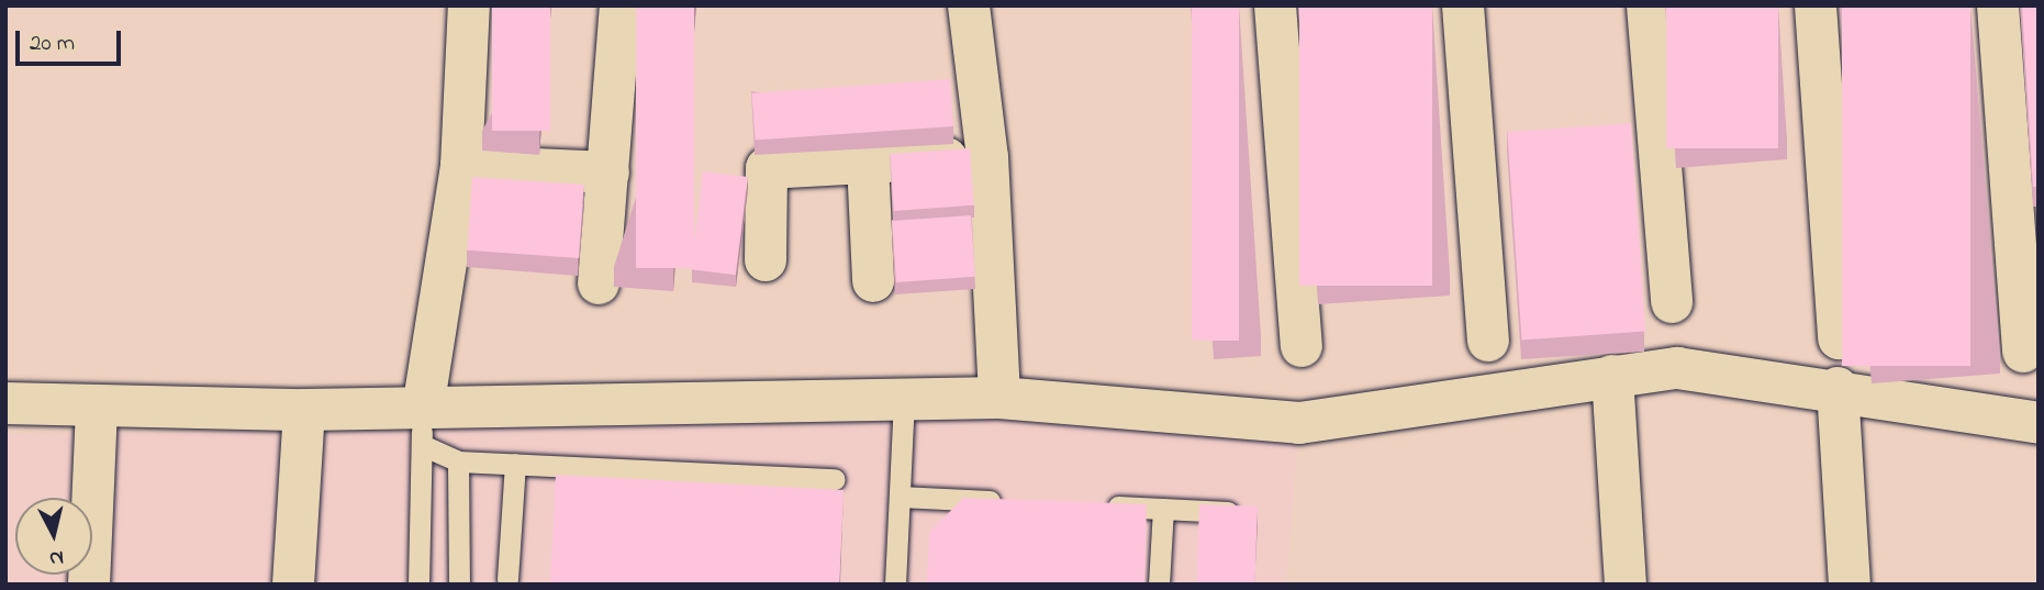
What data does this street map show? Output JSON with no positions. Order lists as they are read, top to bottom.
{
  "scale_bar": "20 m",
  "north": "bottom"
}
